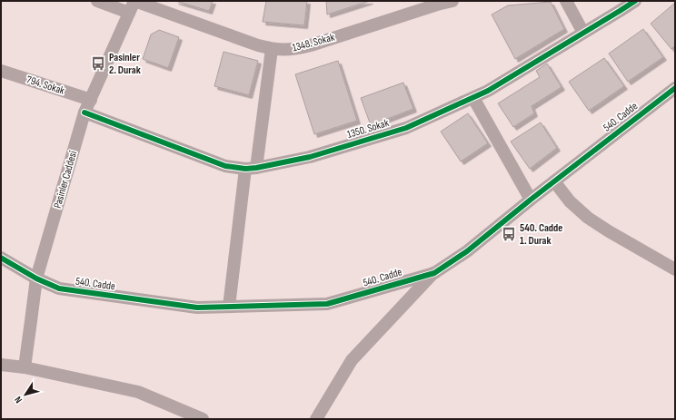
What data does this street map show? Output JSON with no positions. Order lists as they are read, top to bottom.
{
  "streets": {
    "street": [
      "1348. Sokak",
      "794. Sokak",
      "540. Cadde",
      "1350. Sokak",
      "Pasinler Caddesi"
    ]
  },
  "crossings": [
    ["1348. Sokak", "Pasinler Caddesi"],
    ["794. Sokak", "Pasinler Caddesi"],
    ["540. Cadde", "Pasinler Caddesi"],
    ["1350. Sokak", "Pasinler Caddesi"]
  ],
  "places": {
    "bus stop": ["Pasinler 2. Durak", "540. Cadde 1. Durak"]
  },
  "north": "bottom left"
}
